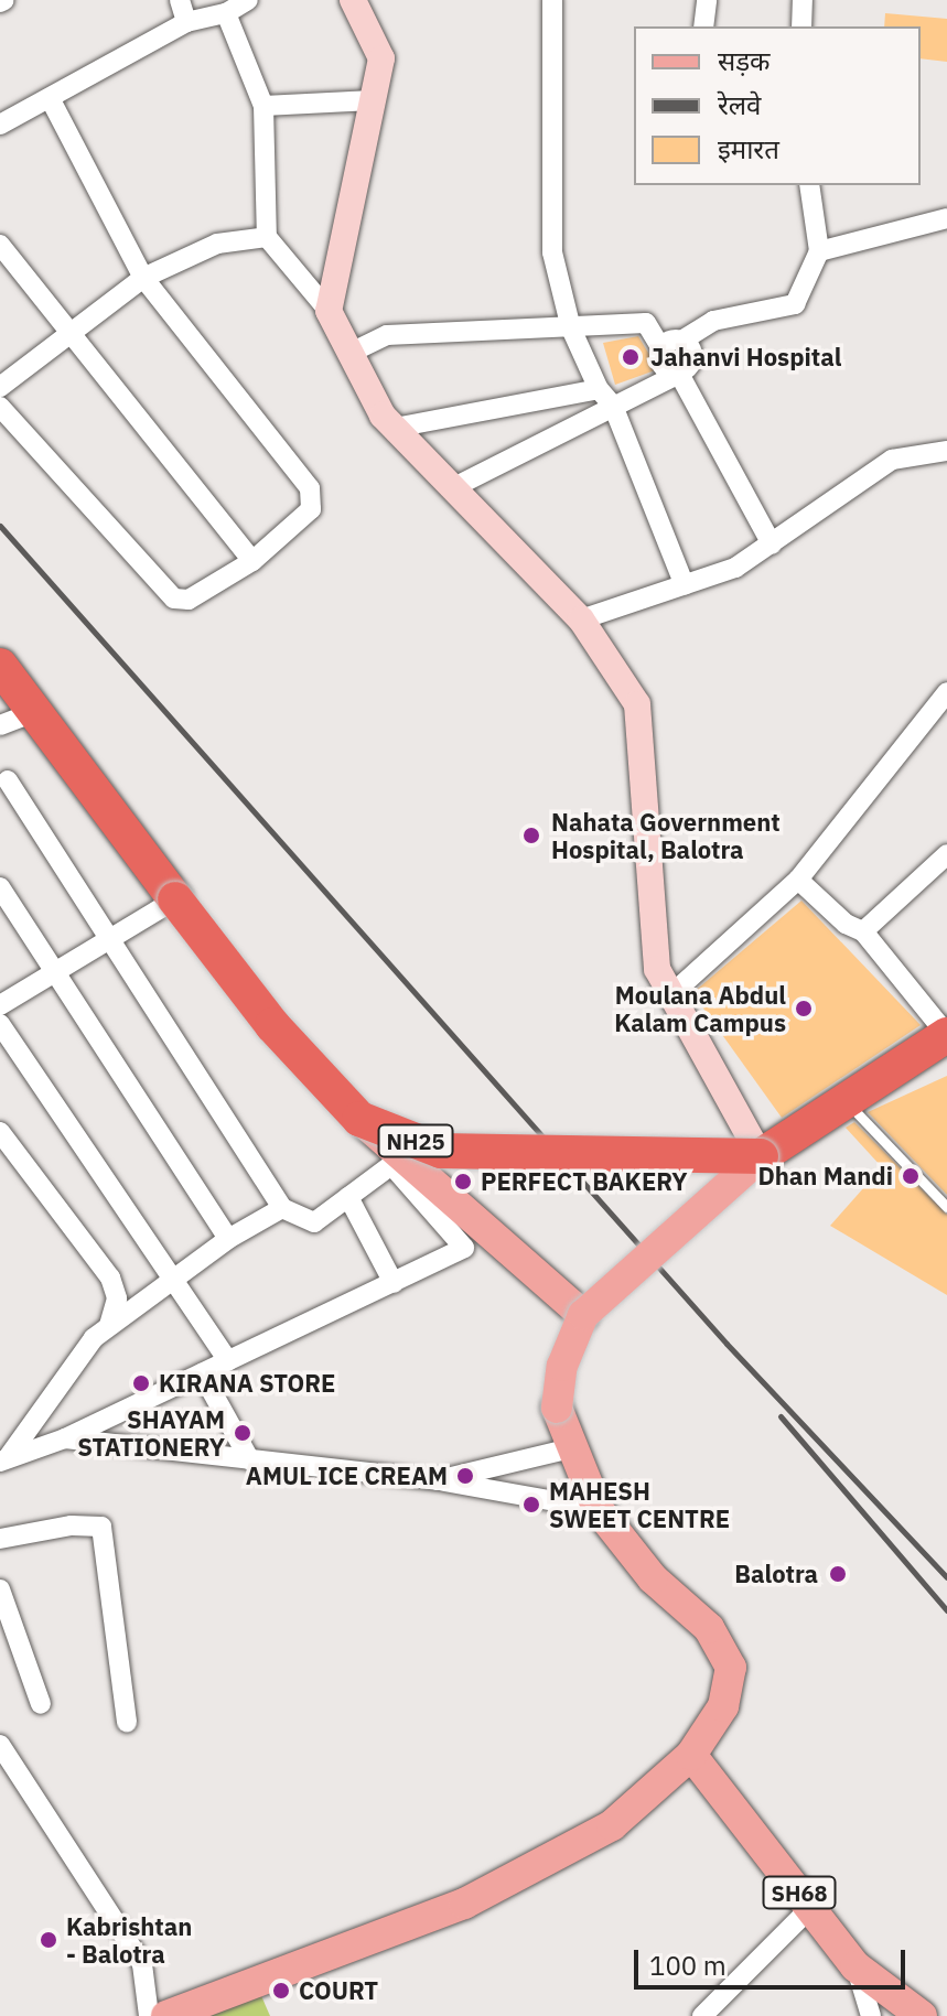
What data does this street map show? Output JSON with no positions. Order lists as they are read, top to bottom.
{
  "streets": {
    "highway": ["NH25"],
    "main road": ["SH68"]
  },
  "places": [
    "Jahanvi Hospital",
    "Nahata Government Hospital, Balotra",
    "Moulana Abdul Kalam Campus",
    "Dhan Mandi",
    "PERFECT BAKERY",
    "KIRANA STORE",
    "SHAYAM STATIONERY",
    "AMUL ICE CREAM",
    "MAHESH SWEET CENTRE",
    "Balotra",
    "Kabrishtan - Balotra",
    "COURT"
  ],
  "legend": ["सड़क", "रेलवे", "इमारत"],
  "scale_bar": "100 m"
}
